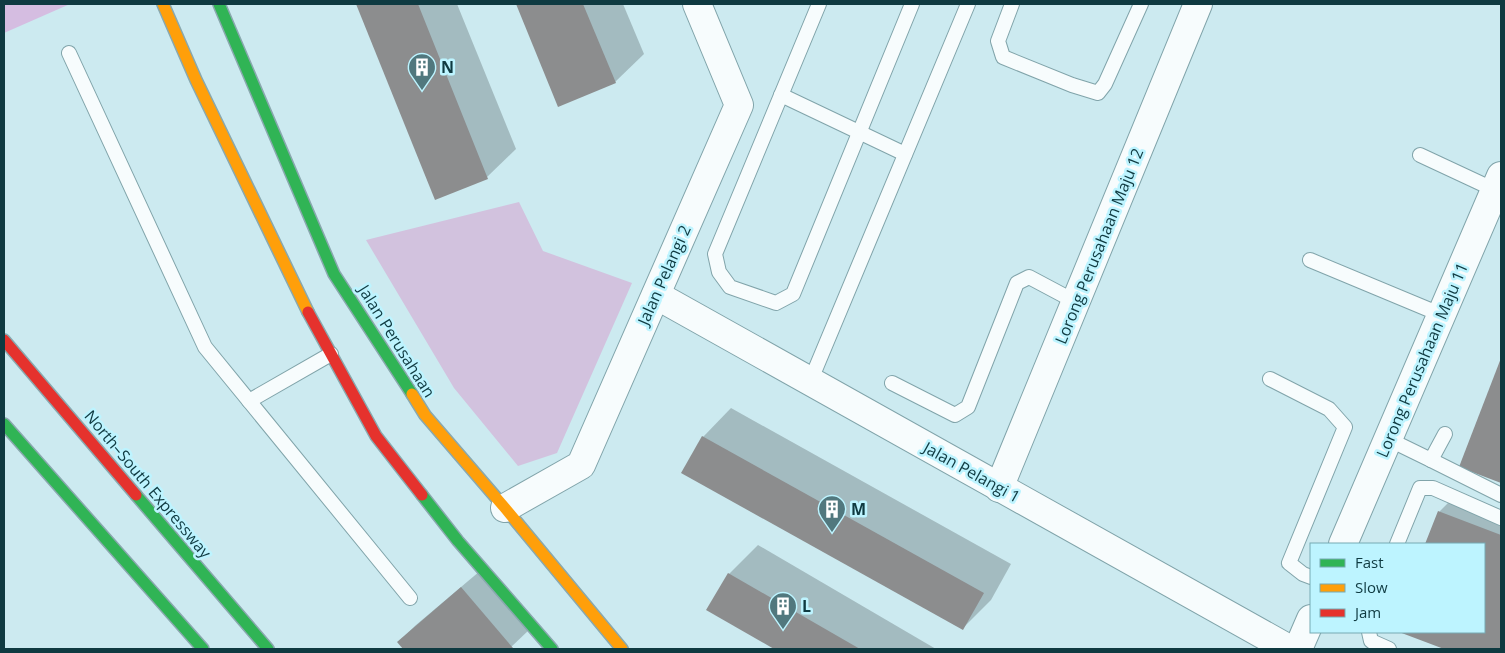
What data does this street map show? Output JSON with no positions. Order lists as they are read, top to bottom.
{
  "streets": {
    "main road": ["Jalan Perusahaan", "North–South Expressway"],
    "street": [
      "Lorong Perusahaan Maju 12",
      "Jalan Pelangi 2",
      "Lorong Perusahaan Maju 11",
      "Jalan Pelangi 1"
    ]
  },
  "crossings": [
    ["Lorong Perusahaan Maju 12", "Jalan Pelangi 1"],
    ["Jalan Pelangi 2", "Jalan Perusahaan"],
    ["Jalan Pelangi 2", "Jalan Pelangi 1"]
  ],
  "places": {
    "building": ["N", "M", "L"]
  },
  "legend": ["Fast", "Slow", "Jam"]
}
